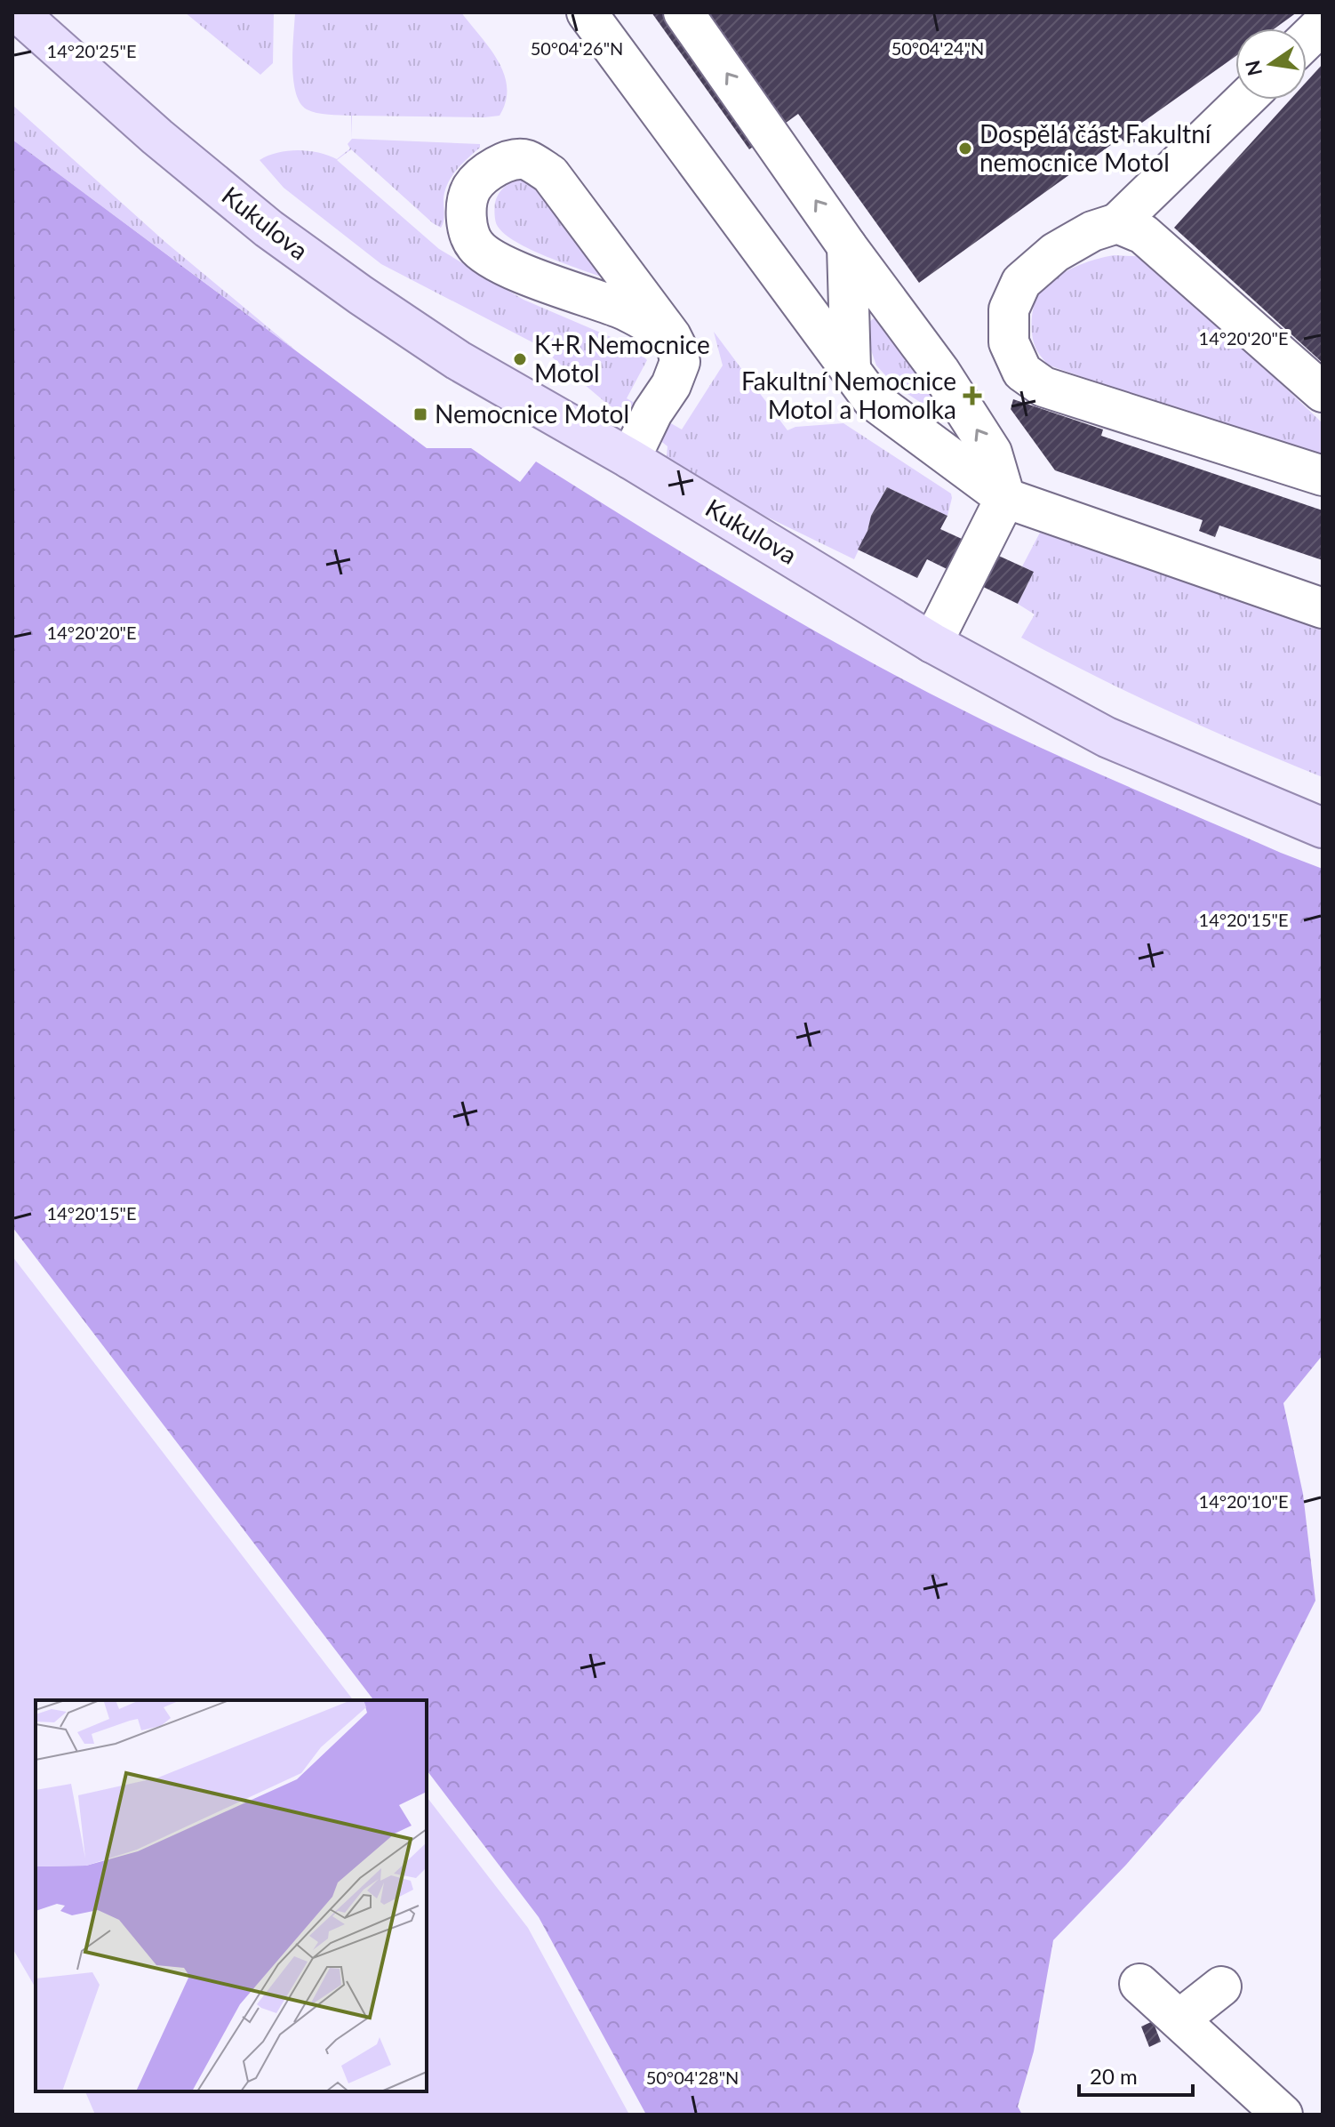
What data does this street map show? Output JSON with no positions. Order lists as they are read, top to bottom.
{
  "streets": {
    "main road": ["Kukulova"]
  },
  "places": {
    "other": ["Dospělá část Fakultní nemocnice Motol", "K+R Nemocnice Motol"],
    "health": ["Fakultní Nemocnice Motol a Homolka"],
    "transit": ["Nemocnice Motol"]
  },
  "scale_bar": "20 m",
  "north": "left",
  "coordinates": [
    "50°04'26\"N",
    "50°04'24\"N",
    "14°20'25\"E",
    "14°20'20\"E",
    "14°20'15\"E",
    "14°20'10\"E",
    "50°04'28\"N"
  ]
}
